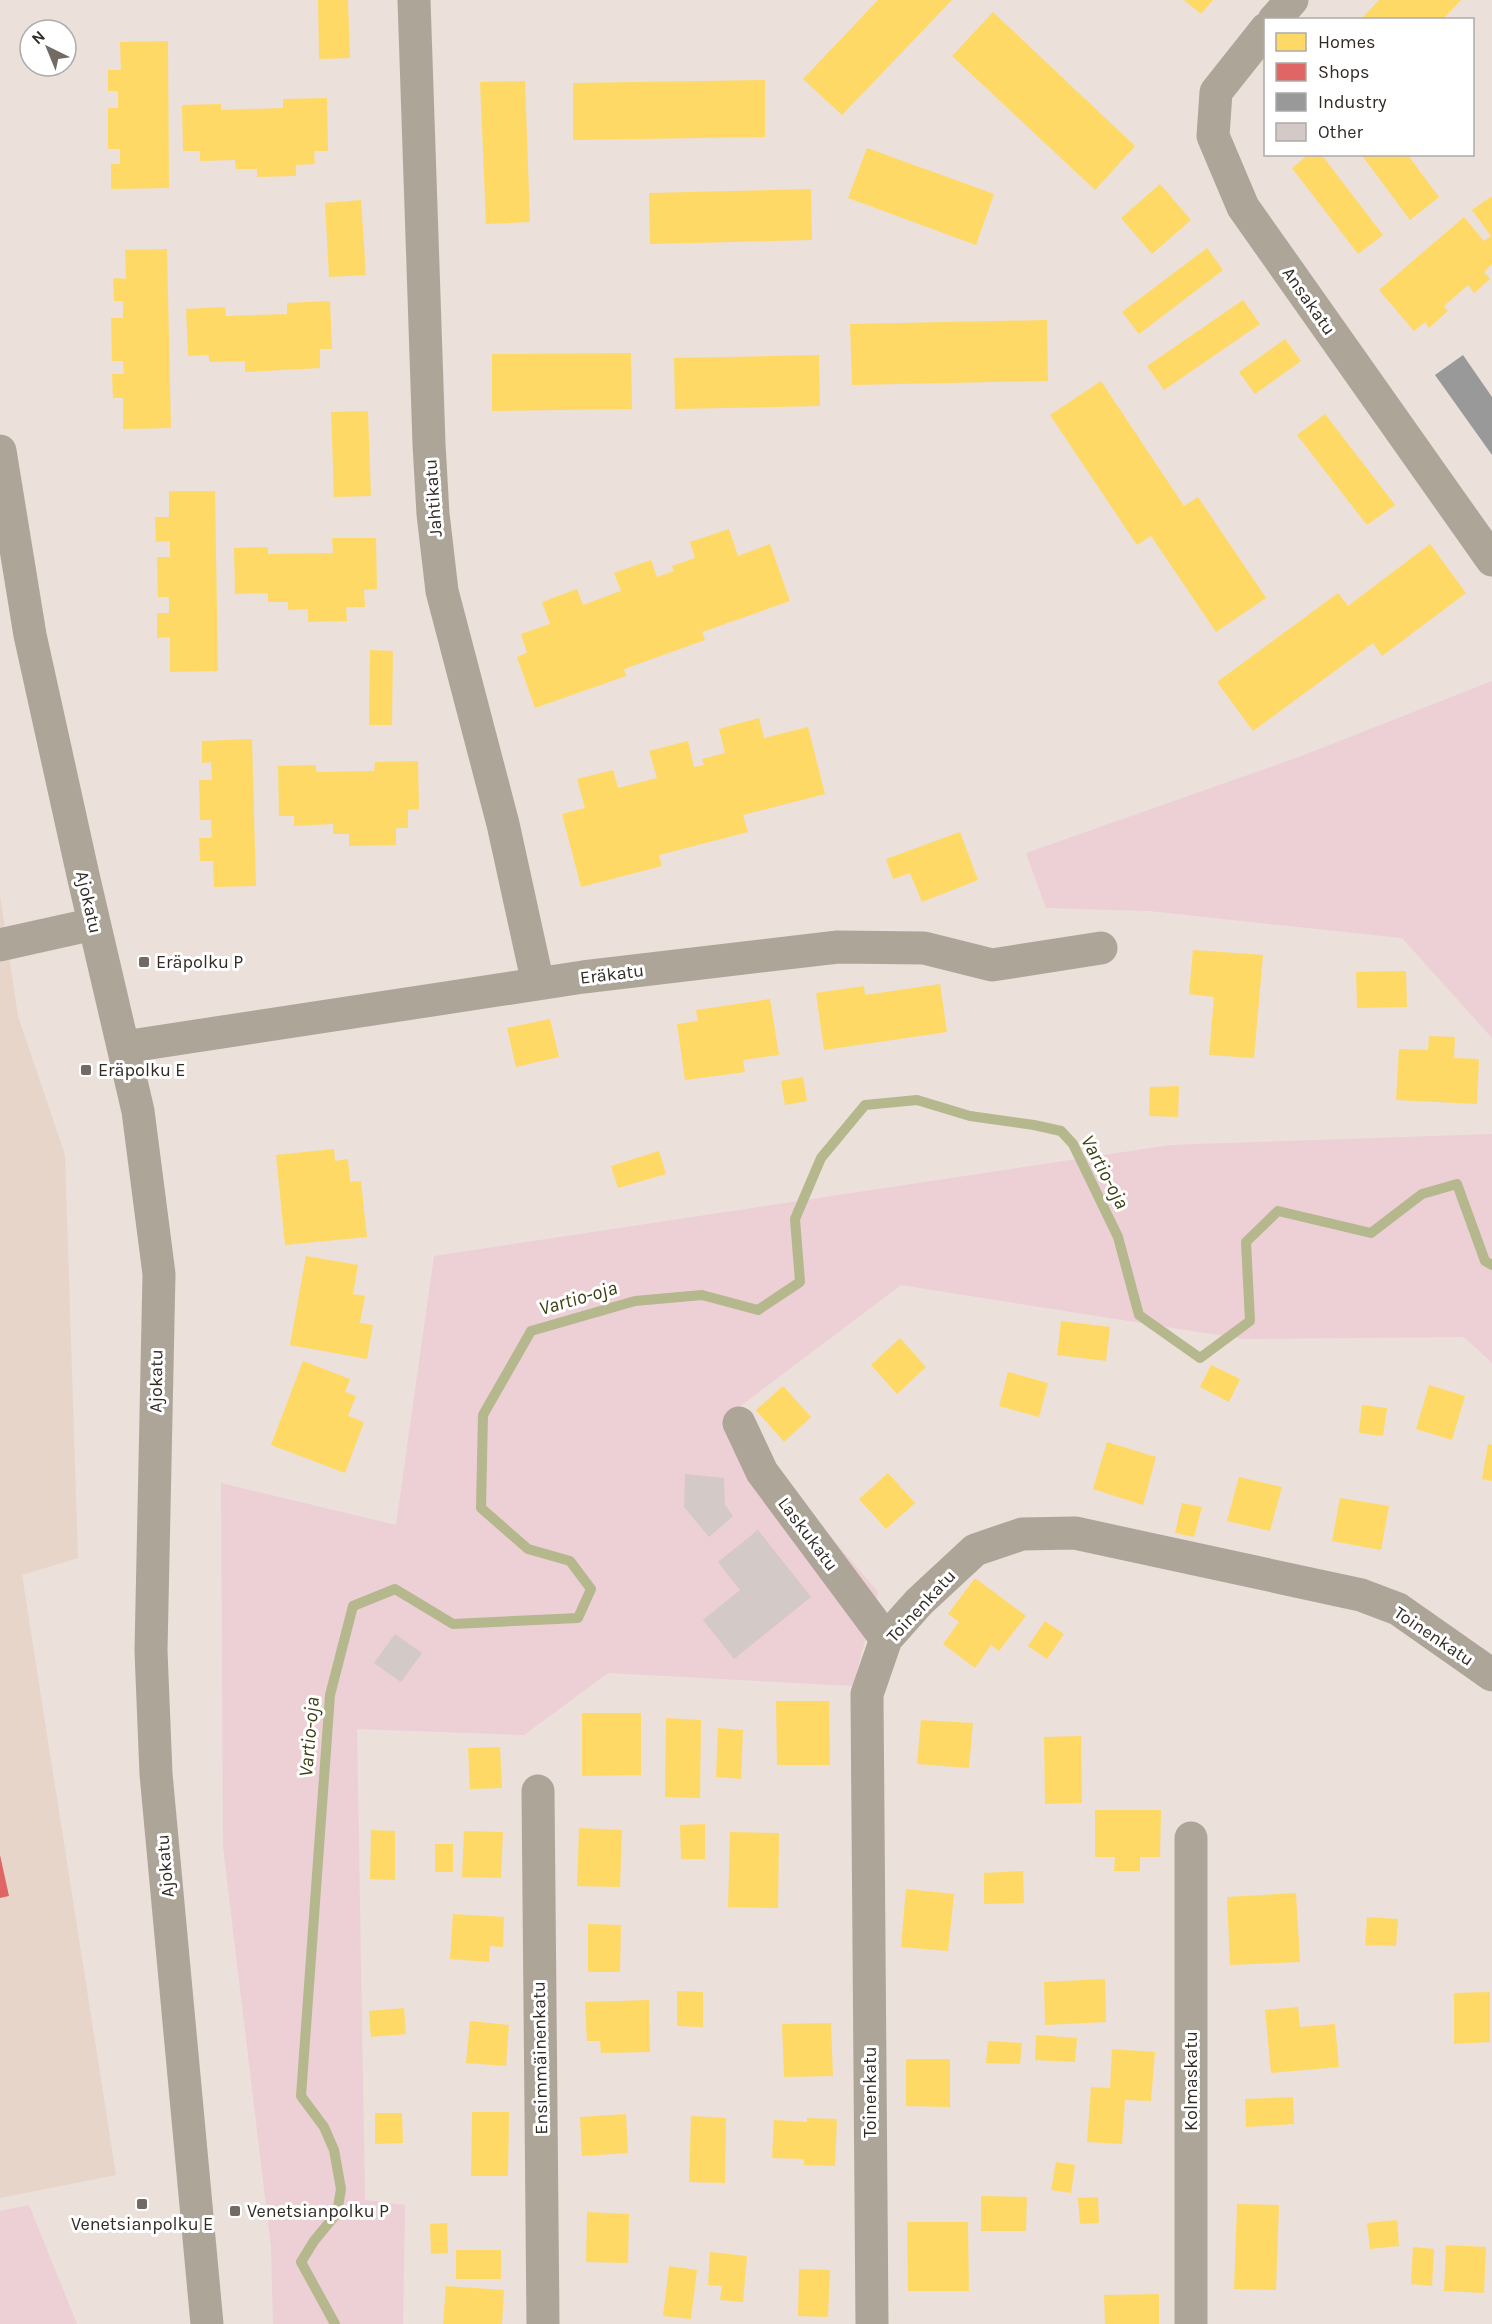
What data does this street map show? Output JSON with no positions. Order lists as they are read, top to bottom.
{
  "streets": {
    "street": [
      "Ansakatu",
      "Jahtikatu",
      "Ajokatu",
      "Eräkatu",
      "Laskukatu",
      "Toinenkatu",
      "Ensimmäinenkatu",
      "Kolmaskatu"
    ]
  },
  "crossings": [
    ["Jahtikatu", "Eräkatu"],
    ["Ajokatu", "Eräkatu"],
    ["Laskukatu", "Toinenkatu"]
  ],
  "water": ["Vartio-oja"],
  "places": {
    "transit": [
      "Eräpolku P",
      "Eräpolku E",
      "Venetsianpolku E",
      "Venetsianpolku P"
    ]
  },
  "legend": [
    "Homes",
    "Shops",
    "Industry",
    "Other"
  ],
  "north": "top left"
}
